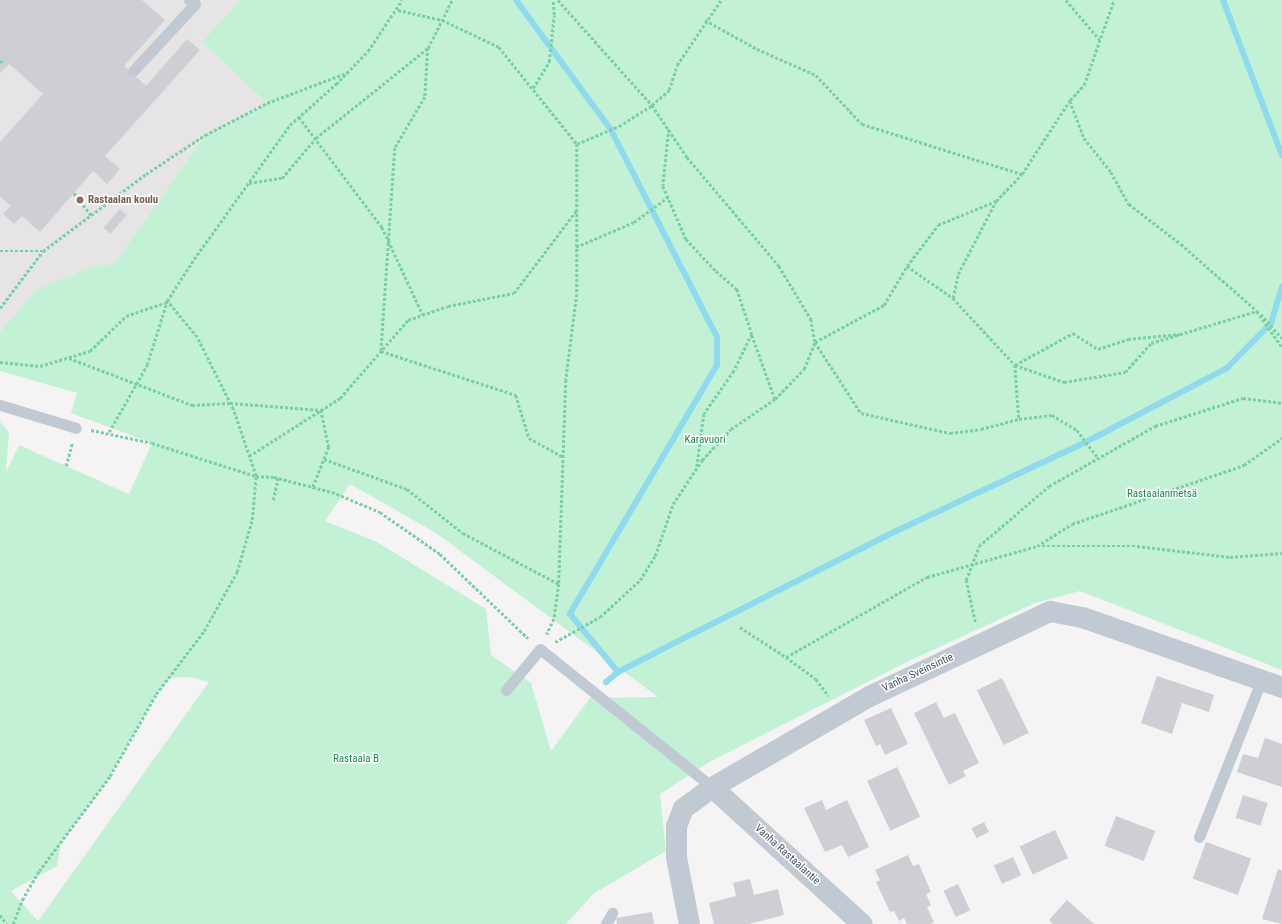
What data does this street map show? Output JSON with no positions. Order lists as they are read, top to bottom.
{
  "streets": {
    "street": ["Vanha Sveinsintie", "Vanha Rastaalantie"]
  },
  "crossings": [
    ["Vanha Sveinsintie", "Vanha Rastaalantie"]
  ],
  "parks": ["Karavuori", "Rastaalanmetsä", "Rastaala B"],
  "places": ["Rastaalan koulu"]
}
